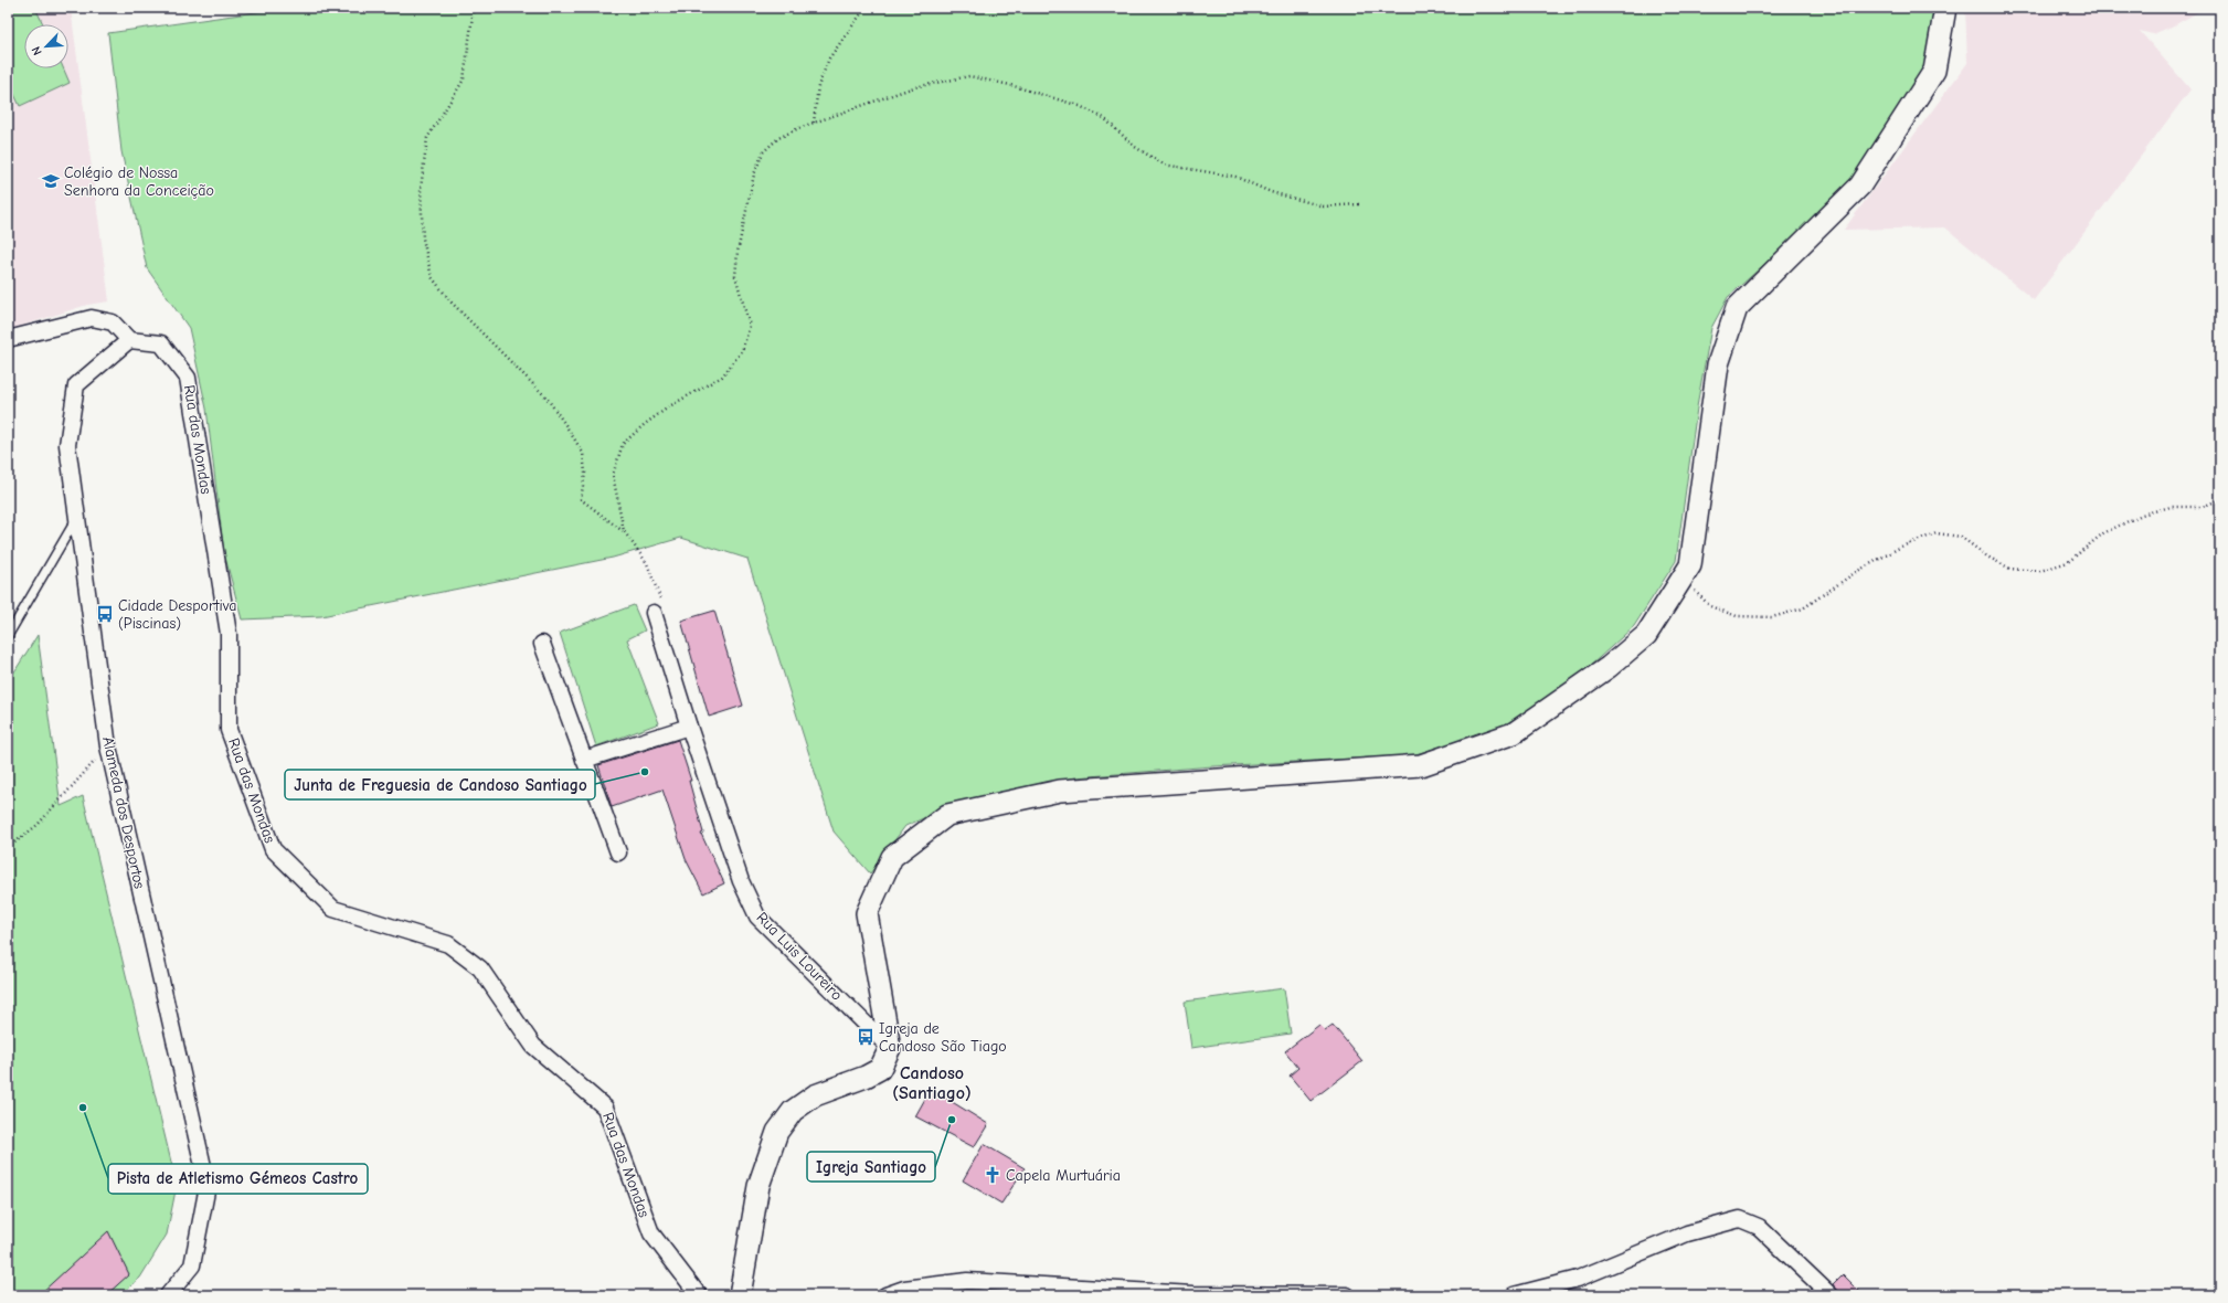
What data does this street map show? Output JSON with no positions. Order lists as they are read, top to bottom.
{
  "streets": {
    "street": ["Rua das Mondas", "Alameda dos Desportos", "Rua Luis Loureiro"]
  },
  "crossings": [
    ["Rua das Mondas", "Alameda dos Desportos"]
  ],
  "districts": ["Candoso (Santiago)"],
  "places": {
    "school or university": ["Colégio de Nossa Senhora da Conceição"],
    "bus stop": ["Cidade Desportiva (Piscinas)", "Igreja de Candoso São Tiago"],
    "other": ["Junta de Freguesia de Candoso Santiago", "Pista de Atletismo Gémeos Castro", "Igreja Santiago"],
    "church": ["Capela Murtuária"]
  },
  "north": "bottom left"
}
